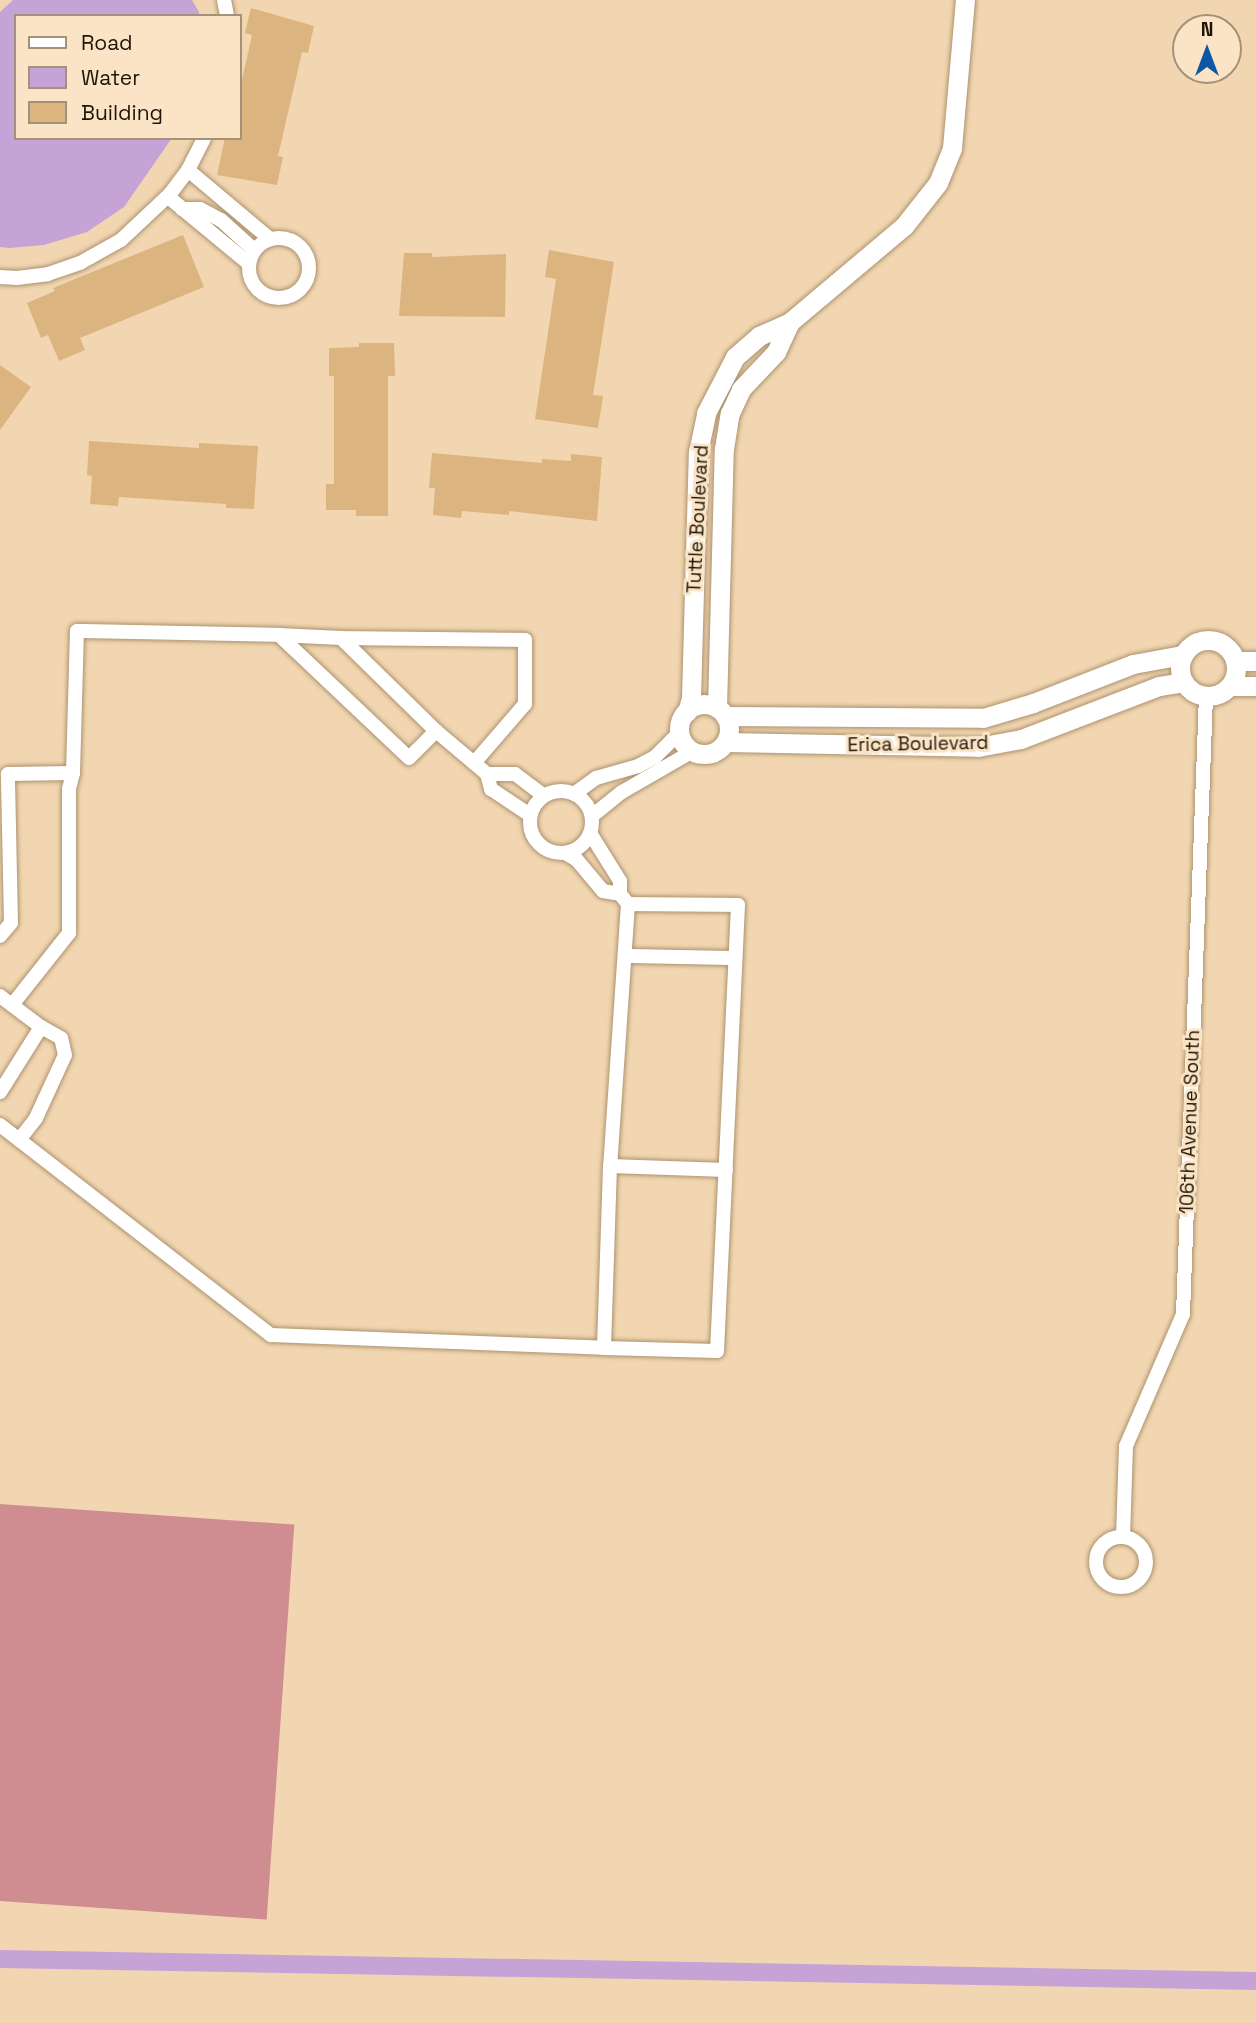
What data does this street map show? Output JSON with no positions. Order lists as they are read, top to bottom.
{
  "streets": {
    "street": ["Tuttle Boulevard", "Erica Boulevard", "106th Avenue South"]
  },
  "crossings": [
    ["Tuttle Boulevard", "Erica Boulevard"],
    ["Erica Boulevard", "106th Avenue South"]
  ],
  "legend": ["Road", "Water", "Building"],
  "north": "top"
}
